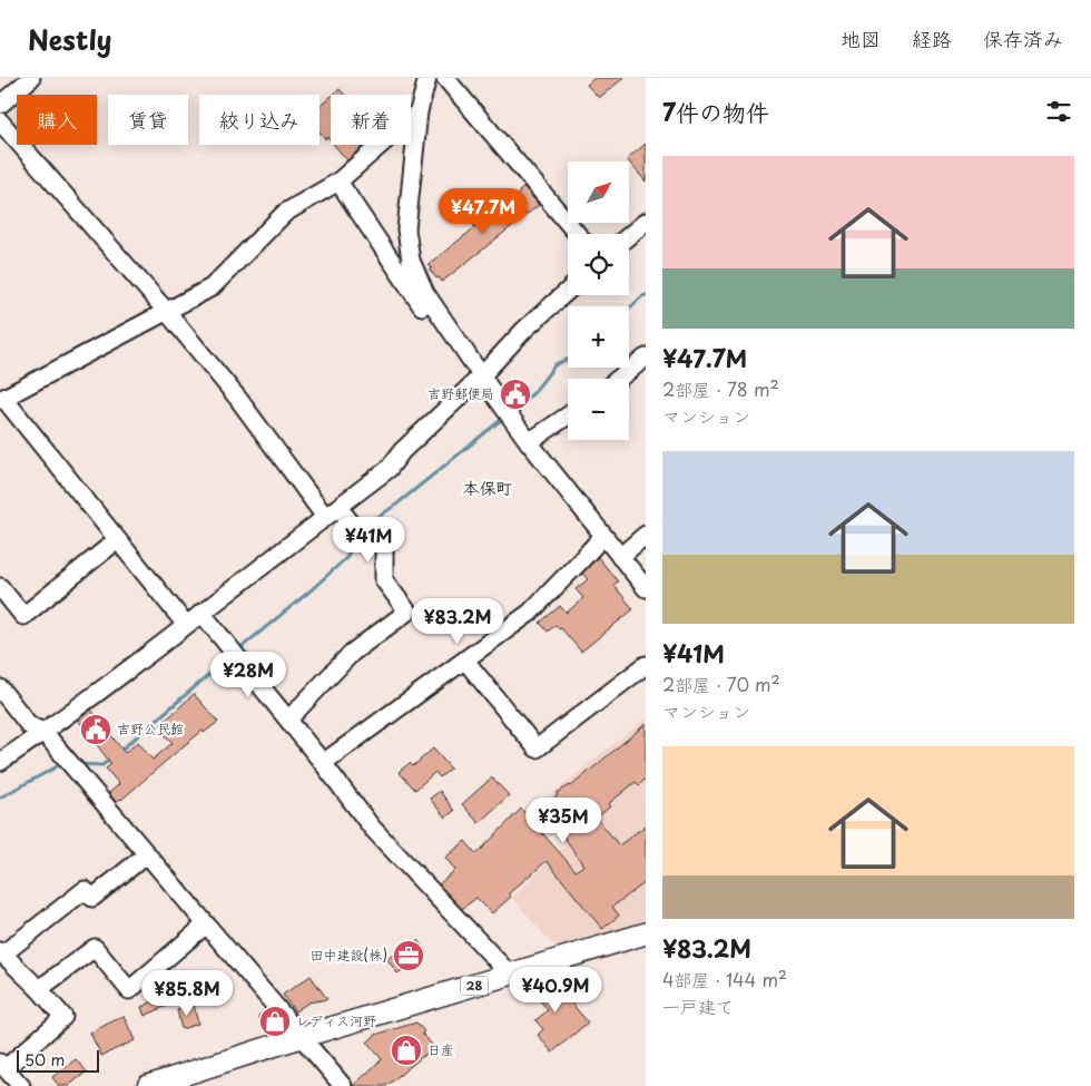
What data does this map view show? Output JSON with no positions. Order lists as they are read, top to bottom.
{
  "streets": {
    "main road": ["28"]
  },
  "districts": ["本保町"],
  "places": {
    "public building": ["吉野郵便局", "吉野公民館"],
    "office": ["田中建設(株)"],
    "shop": ["レディス河野", "日産"]
  },
  "scale_bar": "50 m",
  "north": "top right",
  "page": {
    "header": "Nestly",
    "nav": ["地図", "経路", "保存済み"],
    "heading": "7件の物件",
    "chip": [
      "購入",
      "賃貸",
      "絞り込み",
      "新着"
    ],
    "list": [
      {
        "name": "¥47.7M",
        "note": "2部屋 · 78 m² · マンション"
      },
      {
        "name": "¥41M",
        "note": "2部屋 · 70 m² · マンション"
      },
      {
        "name": "¥83.2M",
        "note": "4部屋 · 144 m² · 一戸建て"
      }
    ],
    "map_buttons": ["+", "−"],
    "price": [
      "¥47.7M",
      "¥41M",
      "¥83.2M",
      "¥28M",
      "¥35M",
      "¥40.9M",
      "¥85.8M"
    ],
    "scale": "50 m"
  }
}
